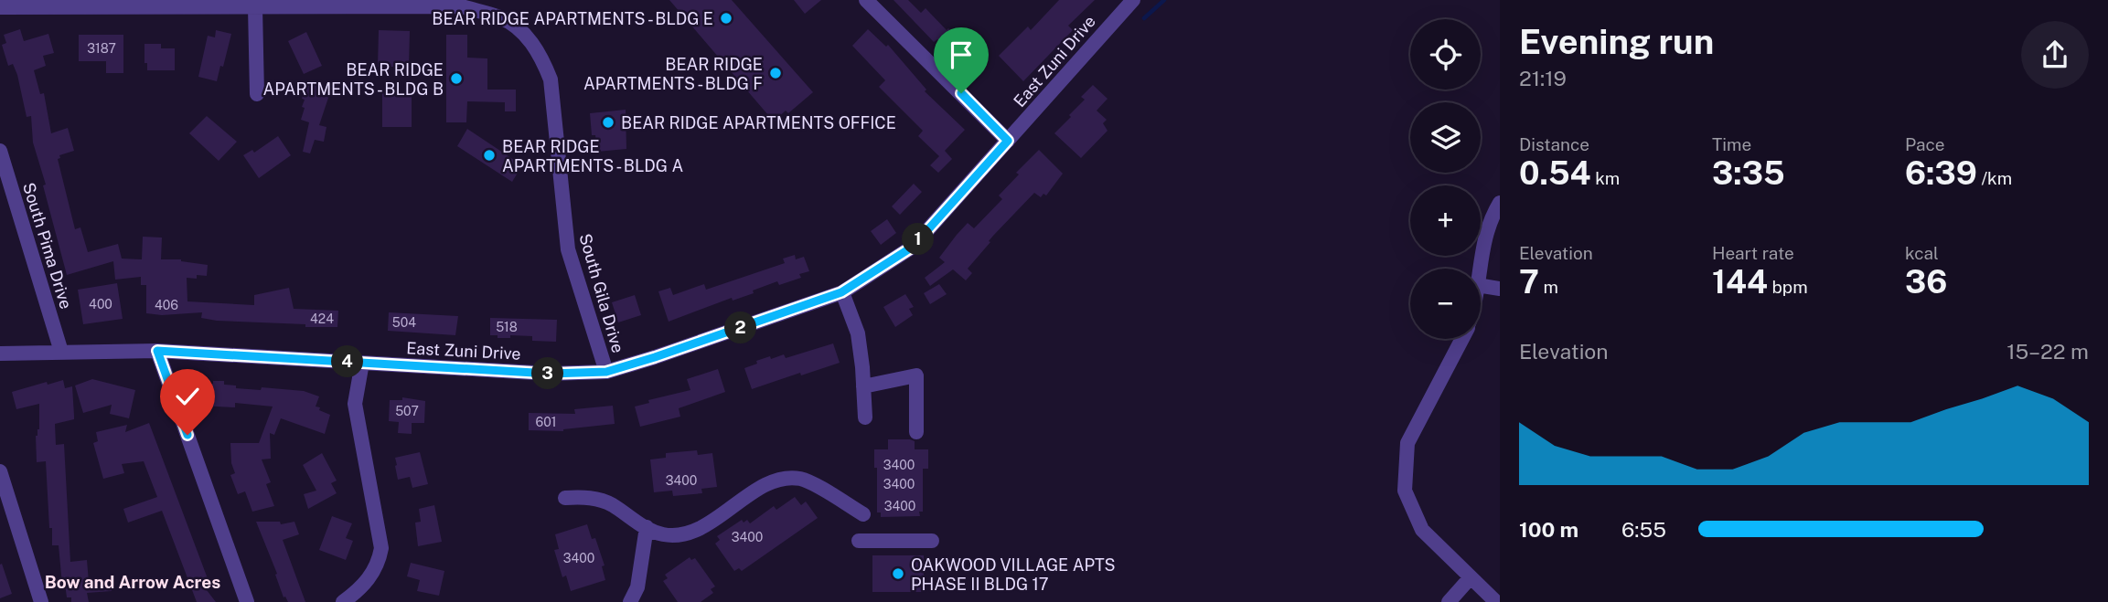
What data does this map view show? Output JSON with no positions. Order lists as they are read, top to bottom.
{
  "streets": {
    "street": ["East Zuni Drive", "South Pima Drive", "South Gila Drive"]
  },
  "crossings": [
    ["East Zuni Drive", "South Pima Drive"],
    ["East Zuni Drive", "South Gila Drive"]
  ],
  "districts": ["Bow and Arrow Acres"],
  "places": [
    "BEAR RIDGE APARTMENTS - BLDG E",
    "BEAR RIDGE APARTMENTS - BLDG F",
    "BEAR RIDGE APARTMENTS - BLDG B",
    "BEAR RIDGE APARTMENTS OFFICE",
    "BEAR RIDGE APARTMENTS - BLDG A",
    "OAKWOOD VILLAGE APTS PHASE II BLDG 17"
  ],
  "house_numbers": [
    "3187",
    "400",
    "406",
    "424",
    "504",
    "518",
    "507",
    "601",
    "3400",
    "3400",
    "3400",
    "3400",
    "3400",
    "3400"
  ],
  "page": {
    "heading": ["Evening run", "21:19"],
    "map_buttons": ["+", "−"],
    "stats": [
      ["Distance", "0.54 km"],
      ["Time", "3:35"],
      ["Pace", "6:39 /km"],
      ["Elevation", "7 m"],
      ["Heart rate", "144 bpm"],
      ["kcal", "36"]
    ],
    "pins": [
      "1",
      "2",
      "4",
      "3"
    ],
    "chart": ["Elevation", "15–22 m"],
    "list": [
      {
        "name": "100 m",
        "note": "6:55"
      }
    ]
  }
}
